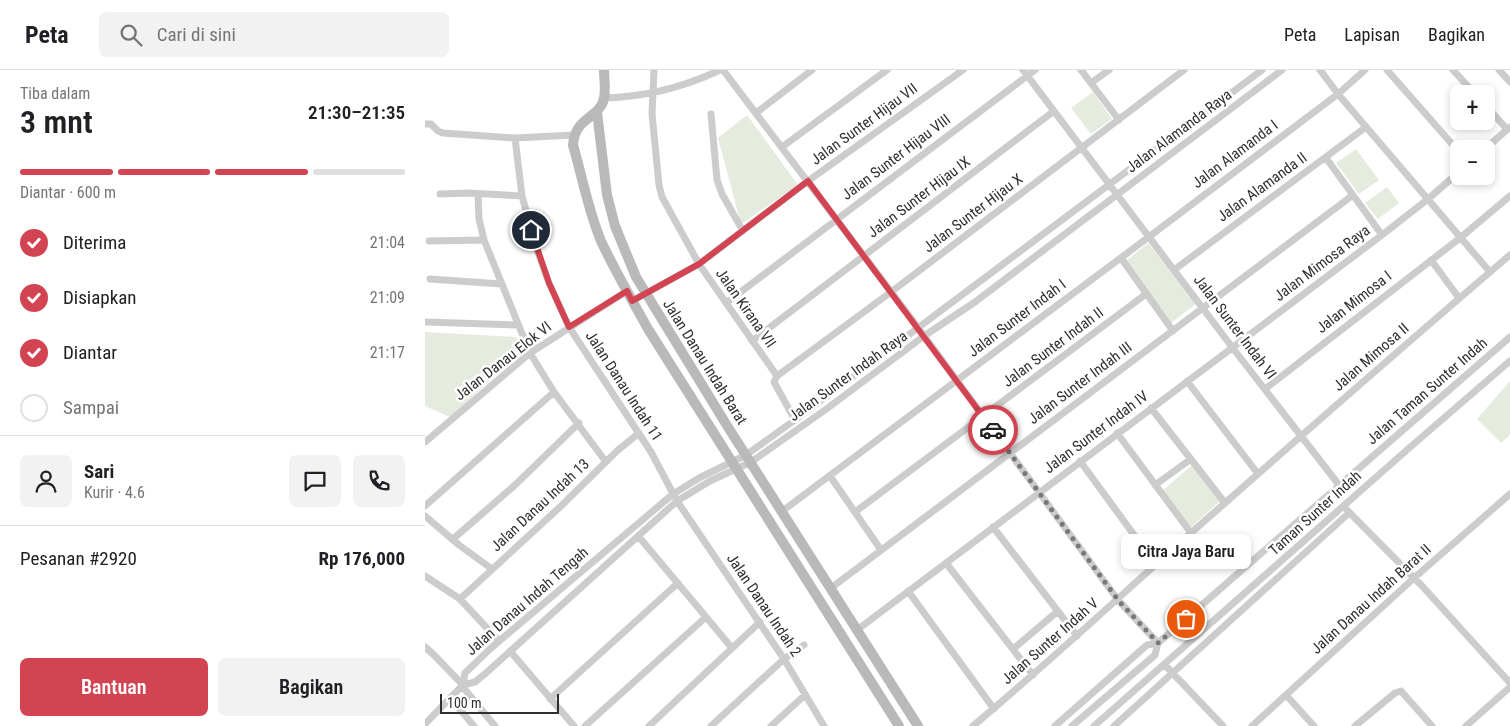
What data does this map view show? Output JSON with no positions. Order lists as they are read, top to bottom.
{
  "streets": {
    "street": [
      "Jalan Sunter Hijau VII",
      "Jalan Alamanda Raya",
      "Jalan Alamanda I",
      "Jalan Sunter Hijau VIII",
      "Jalan Alamanda II",
      "Jalan Sunter Hijau IX",
      "Jalan Sunter Hijau X",
      "Jalan Mimosa Raya",
      "Jalan Mimosa I",
      "Jalan Kirana VII",
      "Jalan Sunter Indah I",
      "Jalan Sunter Indah VI",
      "Jalan Sunter Indah II",
      "Jalan Mimosa II",
      "Jalan Danau Elok VI",
      "Jalan Danau Indah Barat",
      "Jalan Sunter Indah Raya",
      "Jalan Sunter Indah III",
      "Jalan Danau Indah 11",
      "Jalan Taman Sunter Indah",
      "Jalan Sunter Indah IV",
      "Jalan Danau Indah 13",
      "Taman Sunter Indah",
      "Jalan Danau Indah Barat II",
      "Jalan Danau Indah Tengah",
      "Jalan Danau Indah 2",
      "Jalan Sunter Indah V"
    ]
  },
  "crossings": [
    ["Jalan Sunter Hijau VII", "Jalan Kirana VII"],
    ["Jalan Sunter Hijau VII", "Jalan Danau Indah Barat"],
    ["Jalan Alamanda Raya", "Jalan Sunter Indah VI"],
    ["Jalan Alamanda Raya", "Jalan Sunter Indah Raya"],
    ["Jalan Alamanda I", "Jalan Sunter Indah I"],
    ["Jalan Alamanda I", "Jalan Sunter Indah VI"],
    ["Jalan Sunter Hijau VIII", "Jalan Kirana VII"],
    ["Jalan Sunter Hijau VIII", "Jalan Sunter Indah VI"],
    ["Jalan Alamanda II", "Jalan Sunter Indah VI"],
    ["Jalan Sunter Hijau IX", "Jalan Kirana VII"],
    ["Jalan Sunter Hijau IX", "Jalan Sunter Indah VI"],
    ["Jalan Sunter Hijau X", "Jalan Kirana VII"],
    ["Jalan Sunter Hijau X", "Jalan Sunter Indah VI"],
    ["Jalan Mimosa Raya", "Jalan Sunter Indah VI"],
    ["Jalan Mimosa Raya", "Jalan Sunter Indah IV"],
    ["Jalan Mimosa I", "Jalan Sunter Indah VI"],
    ["Jalan Kirana VII", "Jalan Sunter Indah Raya"],
    ["Jalan Sunter Indah I", "Jalan Sunter Indah VI"],
    ["Jalan Sunter Indah I", "Jalan Danau Indah Barat"],
    ["Jalan Sunter Indah VI", "Jalan Mimosa II"],
    ["Jalan Sunter Indah VI", "Jalan Sunter Indah Raya"],
    ["Jalan Sunter Indah VI", "Jalan Sunter Indah III"],
    ["Jalan Sunter Indah VI", "Jalan Taman Sunter Indah"],
    ["Jalan Sunter Indah VI", "Jalan Sunter Indah IV"],
    ["Jalan Sunter Indah VI", "Jalan Sunter Indah V"],
    ["Jalan Mimosa II", "Jalan Sunter Indah V"],
    ["Jalan Danau Elok VI", "Jalan Danau Indah Barat"],
    ["Jalan Danau Elok VI", "Jalan Danau Indah 11"],
    ["Jalan Danau Indah Barat", "Jalan Sunter Indah Raya"],
    ["Jalan Danau Indah Barat", "Jalan Sunter Indah III"],
    ["Jalan Danau Indah Barat", "Jalan Sunter Indah IV"],
    ["Jalan Danau Indah Barat", "Jalan Danau Indah Tengah"],
    ["Jalan Sunter Indah Raya", "Jalan Danau Indah Tengah"],
    ["Jalan Danau Indah 11", "Jalan Danau Indah 13"],
    ["Jalan Danau Indah 11", "Jalan Danau Indah Tengah"],
    ["Jalan Danau Indah 11", "Jalan Danau Indah 2"],
    ["Jalan Danau Indah Tengah", "Jalan Danau Indah 2"]
  ],
  "places": ["Citra Jaya Baru"],
  "scale_bar": "100 m",
  "page": {
    "header": "Peta",
    "search": "Cari di sini",
    "nav": ["Peta", "Lapisan", "Bagikan"],
    "heading": ["3 mnt", "Tiba dalam", "21:30–21:35"],
    "panel": [
      "Sari",
      "Kurir · 4.6",
      "Pesanan #2920",
      "Rp 176,000"
    ],
    "map_buttons": ["+", "−"],
    "bar": "Diantar · 600 m",
    "list": [
      ["Diterima", "21:04"],
      ["Disiapkan", "21:09"],
      ["Diantar", "21:17"],
      "Sampai"
    ],
    "bubble": "Citra Jaya Baru",
    "buttons": ["Bantuan", "Bagikan"],
    "scale": "100 m"
  }
}
